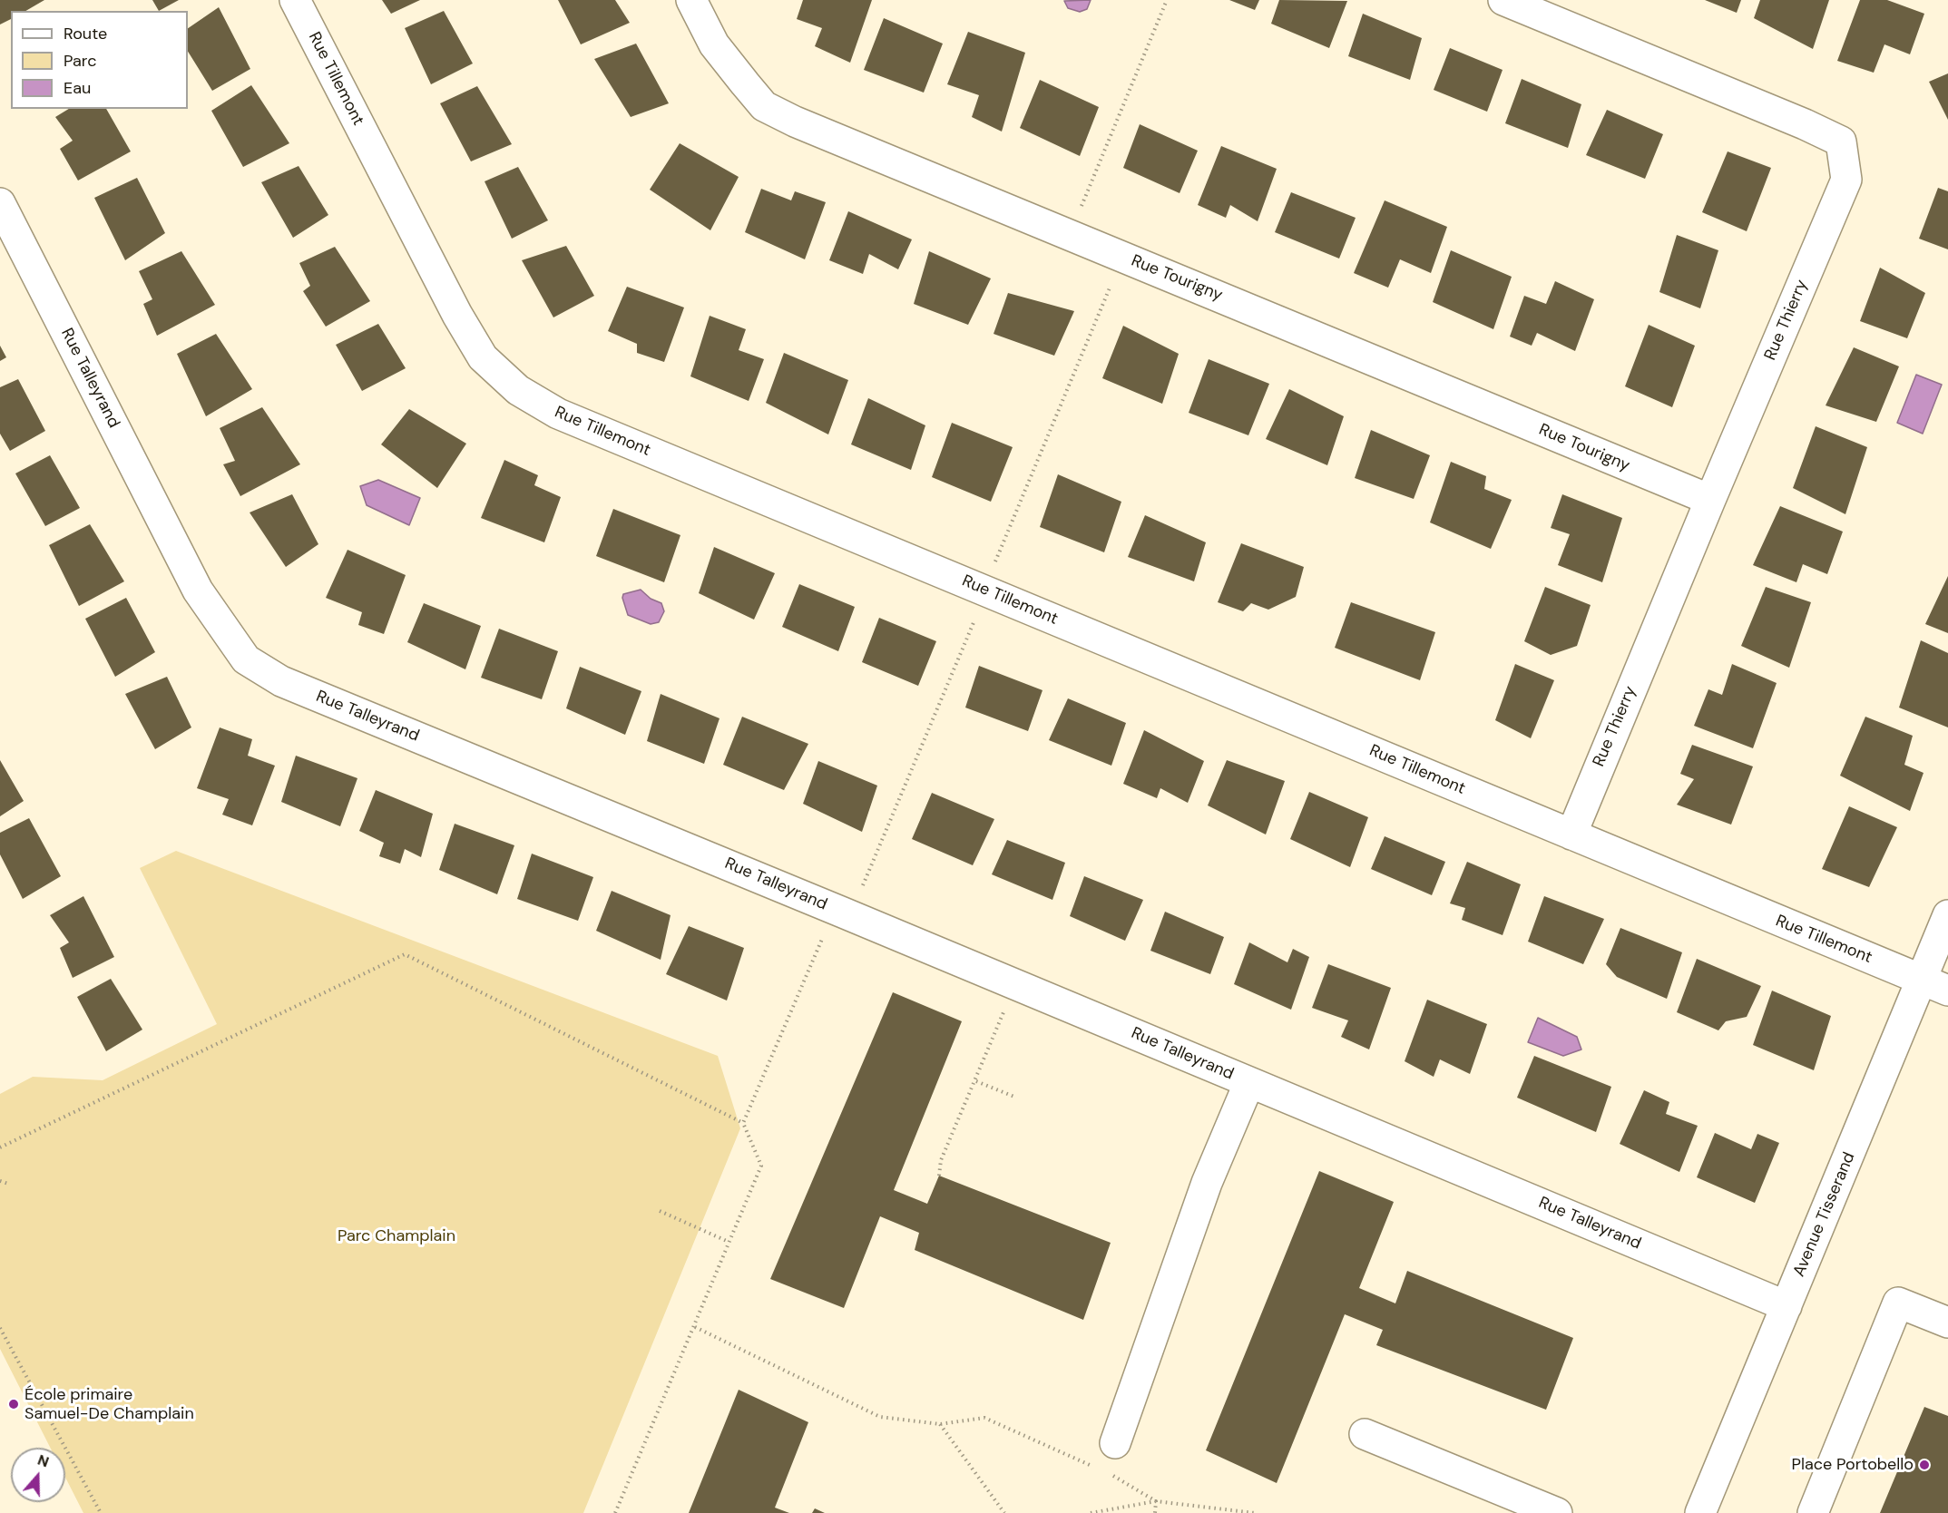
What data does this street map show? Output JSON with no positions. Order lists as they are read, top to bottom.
{
  "streets": {
    "street": [
      "Rue Tillemont",
      "Rue Tourigny",
      "Rue Thierry",
      "Rue Talleyrand",
      "Avenue Tisserand"
    ]
  },
  "crossings": [
    ["Rue Tillemont", "Rue Thierry"],
    ["Rue Tillemont", "Avenue Tisserand"],
    ["Rue Tourigny", "Rue Thierry"],
    ["Rue Talleyrand", "Avenue Tisserand"]
  ],
  "parks": ["Parc Champlain"],
  "places": ["École primaire Samuel-De Champlain", "Place Portobello"],
  "legend": ["Route", "Parc", "Eau"],
  "north": "top"
}
